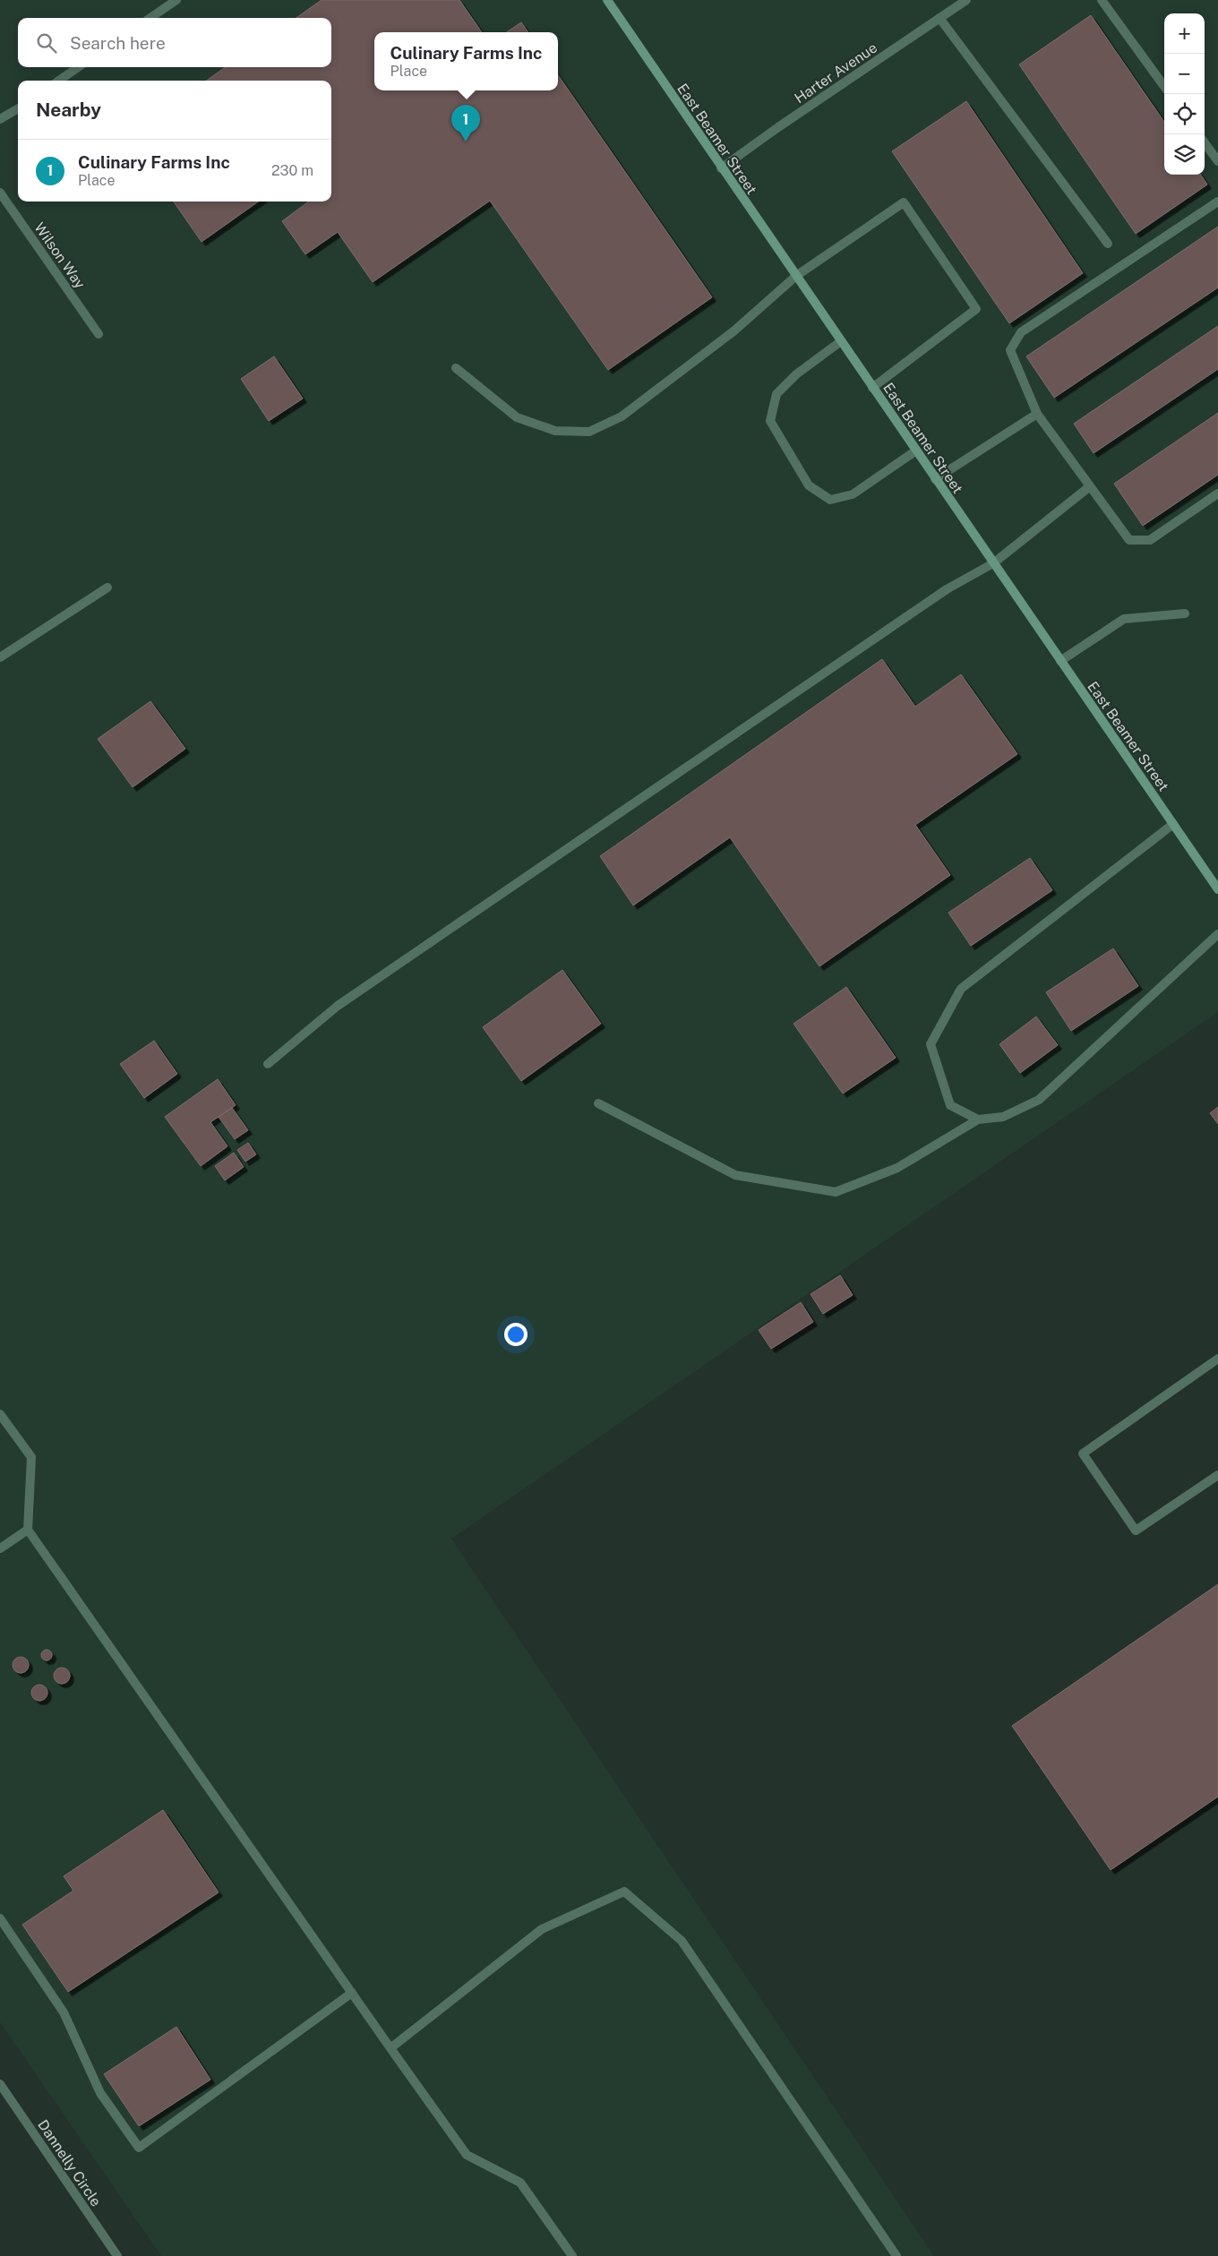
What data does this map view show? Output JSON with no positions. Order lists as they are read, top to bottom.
{
  "streets": {
    "street": [
      "Harter Avenue",
      "East Beamer Street",
      "Wilson Way",
      "Dannelly Circle"
    ]
  },
  "crossings": [
    ["Harter Avenue", "East Beamer Street"]
  ],
  "page": {
    "map_buttons": ["+", "−"],
    "search": "Search here",
    "popup": ["Culinary Farms Inc", "Place"],
    "heading": "Nearby",
    "pins": "1",
    "list": [
      {
        "mark": "1",
        "name": "Culinary Farms Inc",
        "note": "Place",
        "value": "230 m"
      }
    ]
  }
}
